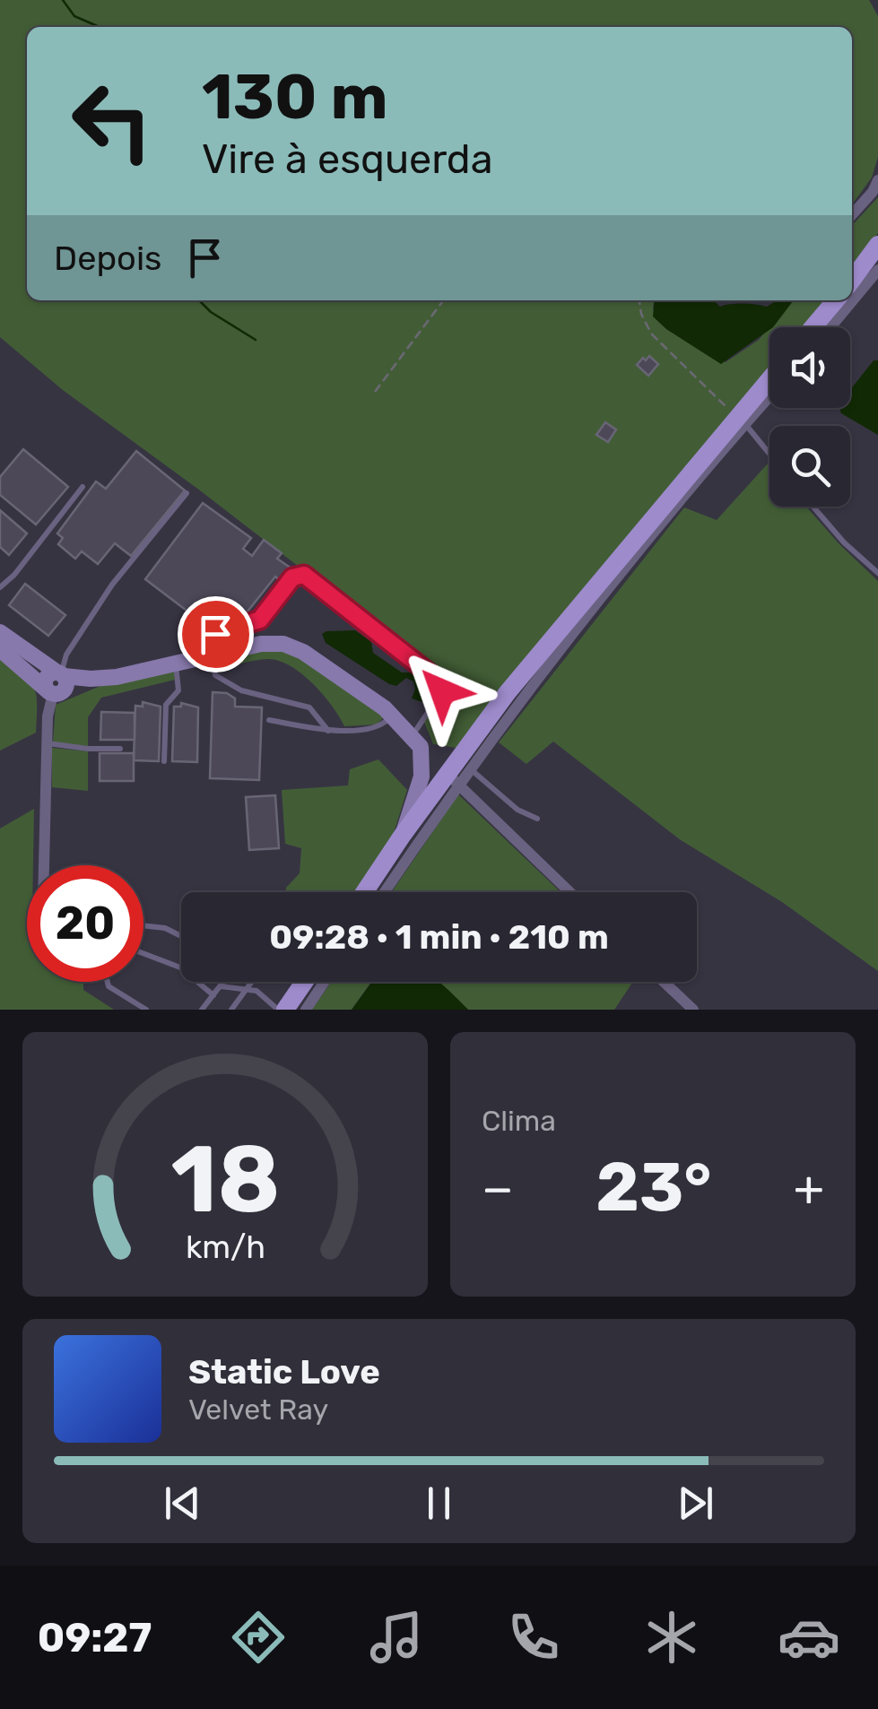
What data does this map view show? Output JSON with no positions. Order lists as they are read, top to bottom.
{
  "page": {
    "turn": ["130 m", "Vire à esquerda"],
    "then": "Depois",
    "limit": "20",
    "trip": "09:28 · 1 min · 210 m",
    "tile": "Clima",
    "heat": ["−", "23°", "+"],
    "song": ["Static Love", "Velvet Ray"],
    "tabs": "09:27",
    "gauge": ["18", "km/h"]
  }
}
